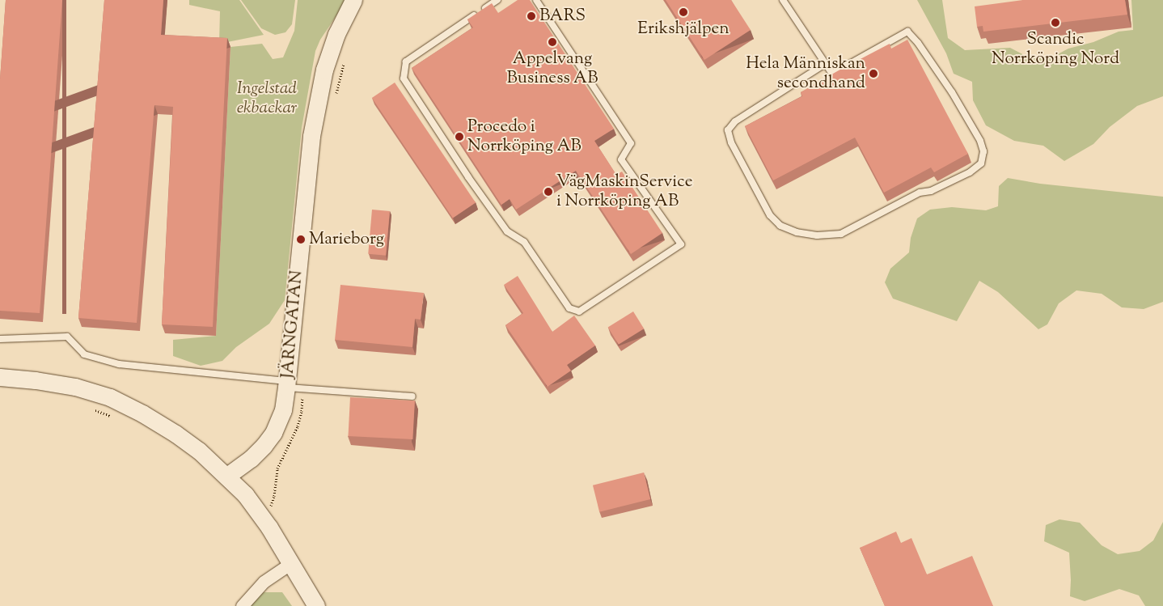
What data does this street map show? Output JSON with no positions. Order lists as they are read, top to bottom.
{
  "streets": {
    "street": ["JÄRNGATAN"]
  },
  "parks": ["Ingelstad ekbackar"],
  "places": [
    "Erikshjälpen",
    "BARS",
    "Scandic Norrköping Nord",
    "Appelvang Business AB",
    "Hela Människan secondhand",
    "Procedo i Norrköping AB",
    "VägMaskinService i Norrköping AB",
    "Marieborg"
  ]
}
